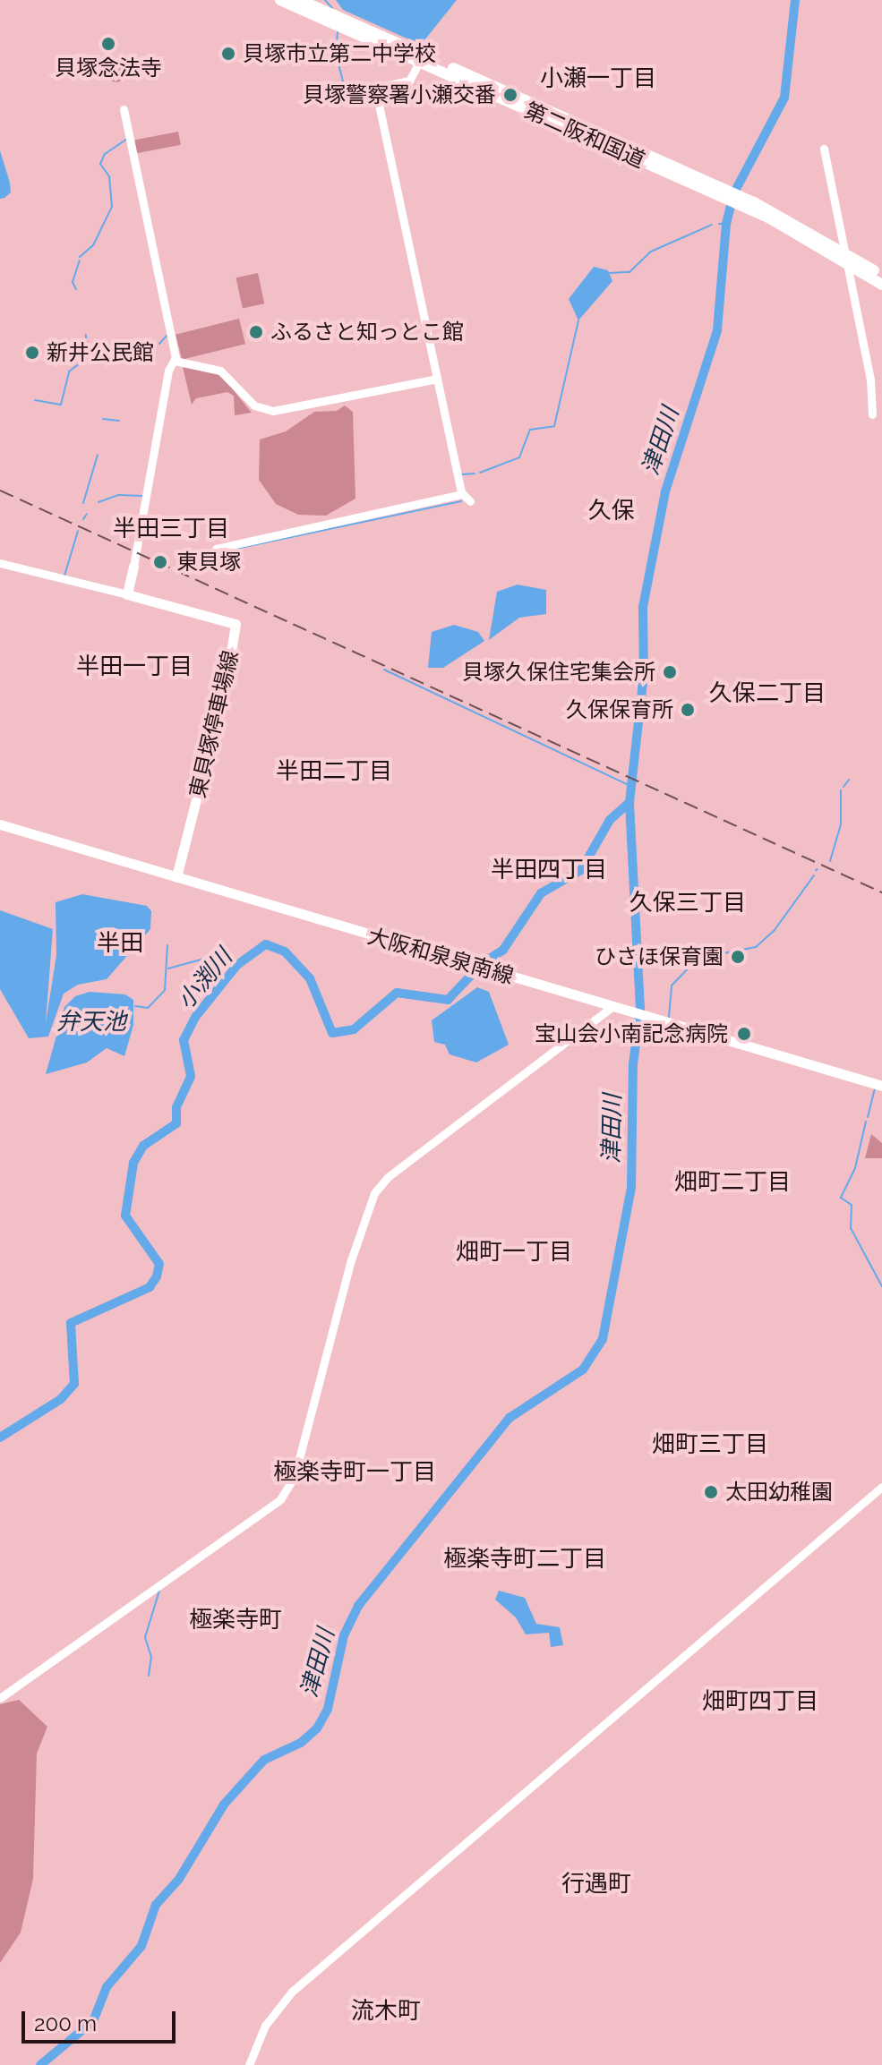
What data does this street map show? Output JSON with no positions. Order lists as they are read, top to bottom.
{
  "streets": {
    "highway": ["第二阪和国道"],
    "main road": ["東貝塚停車場線", "大阪和泉泉南線"]
  },
  "crossings": [
    ["東貝塚停車場線", "大阪和泉泉南線"]
  ],
  "districts": [
    "小瀬一丁目",
    "久保",
    "半田三丁目",
    "半田一丁目",
    "久保二丁目",
    "半田二丁目",
    "半田四丁目",
    "久保三丁目",
    "半田",
    "畑町二丁目",
    "畑町一丁目",
    "畑町三丁目",
    "極楽寺町一丁目",
    "極楽寺町二丁目",
    "極楽寺町",
    "畑町四丁目",
    "行遇町",
    "流木町"
  ],
  "water": ["津田川", "小渕川", "弁天池"],
  "places": [
    "貝塚念法寺",
    "貝塚市立第二中学校",
    "貝塚警察署小瀬交番",
    "ふるさと知っとこ館",
    "新井公民館",
    "東貝塚",
    "貝塚久保住宅集会所",
    "久保保育所",
    "ひさほ保育園",
    "宝山会小南記念病院",
    "太田幼稚園"
  ],
  "scale_bar": "200 m"
}
